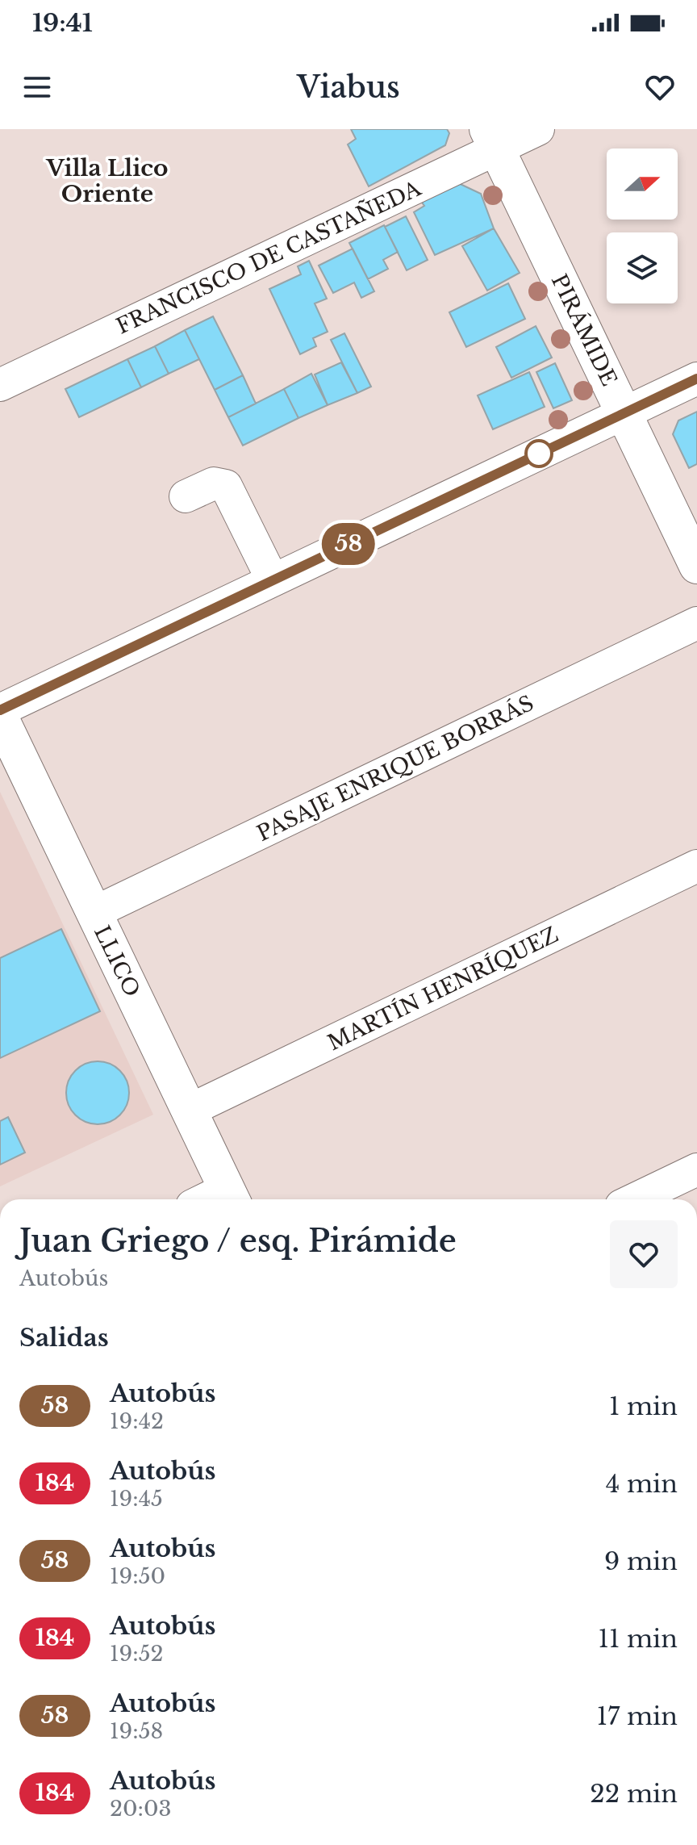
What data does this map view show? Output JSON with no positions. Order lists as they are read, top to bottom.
{
  "streets": {
    "street": [
      "FRANCISCO DE CASTAÑEDA",
      "PIRÁMIDE",
      "PASAJE ENRIQUE BORRÁS",
      "LLICO",
      "MARTÍN HENRÍQUEZ"
    ]
  },
  "crossings": [
    ["FRANCISCO DE CASTAÑEDA", "PIRÁMIDE"],
    ["PASAJE ENRIQUE BORRÁS", "LLICO"],
    ["LLICO", "MARTÍN HENRÍQUEZ"]
  ],
  "districts": ["Villa Llico Oriente"],
  "lines": ["bus line 58"],
  "north": "right",
  "page": {
    "status": "19:41",
    "header": "Viabus",
    "on_map": "58",
    "heading": [
      ["Juan Griego / esq. Pirámide", "Autobús"],
      "Salidas"
    ],
    "list": [
      {
        "mark": "58",
        "name": "Autobús",
        "note": "19:42",
        "value": "1 min"
      },
      {
        "mark": "184",
        "name": "Autobús",
        "note": "19:45",
        "value": "4 min"
      },
      {
        "mark": "58",
        "name": "Autobús",
        "note": "19:50",
        "value": "9 min"
      },
      {
        "mark": "184",
        "name": "Autobús",
        "note": "19:52",
        "value": "11 min"
      },
      {
        "mark": "58",
        "name": "Autobús",
        "note": "19:58",
        "value": "17 min"
      },
      {
        "mark": "184",
        "name": "Autobús",
        "note": "20:03",
        "value": "22 min"
      }
    ]
  }
}
